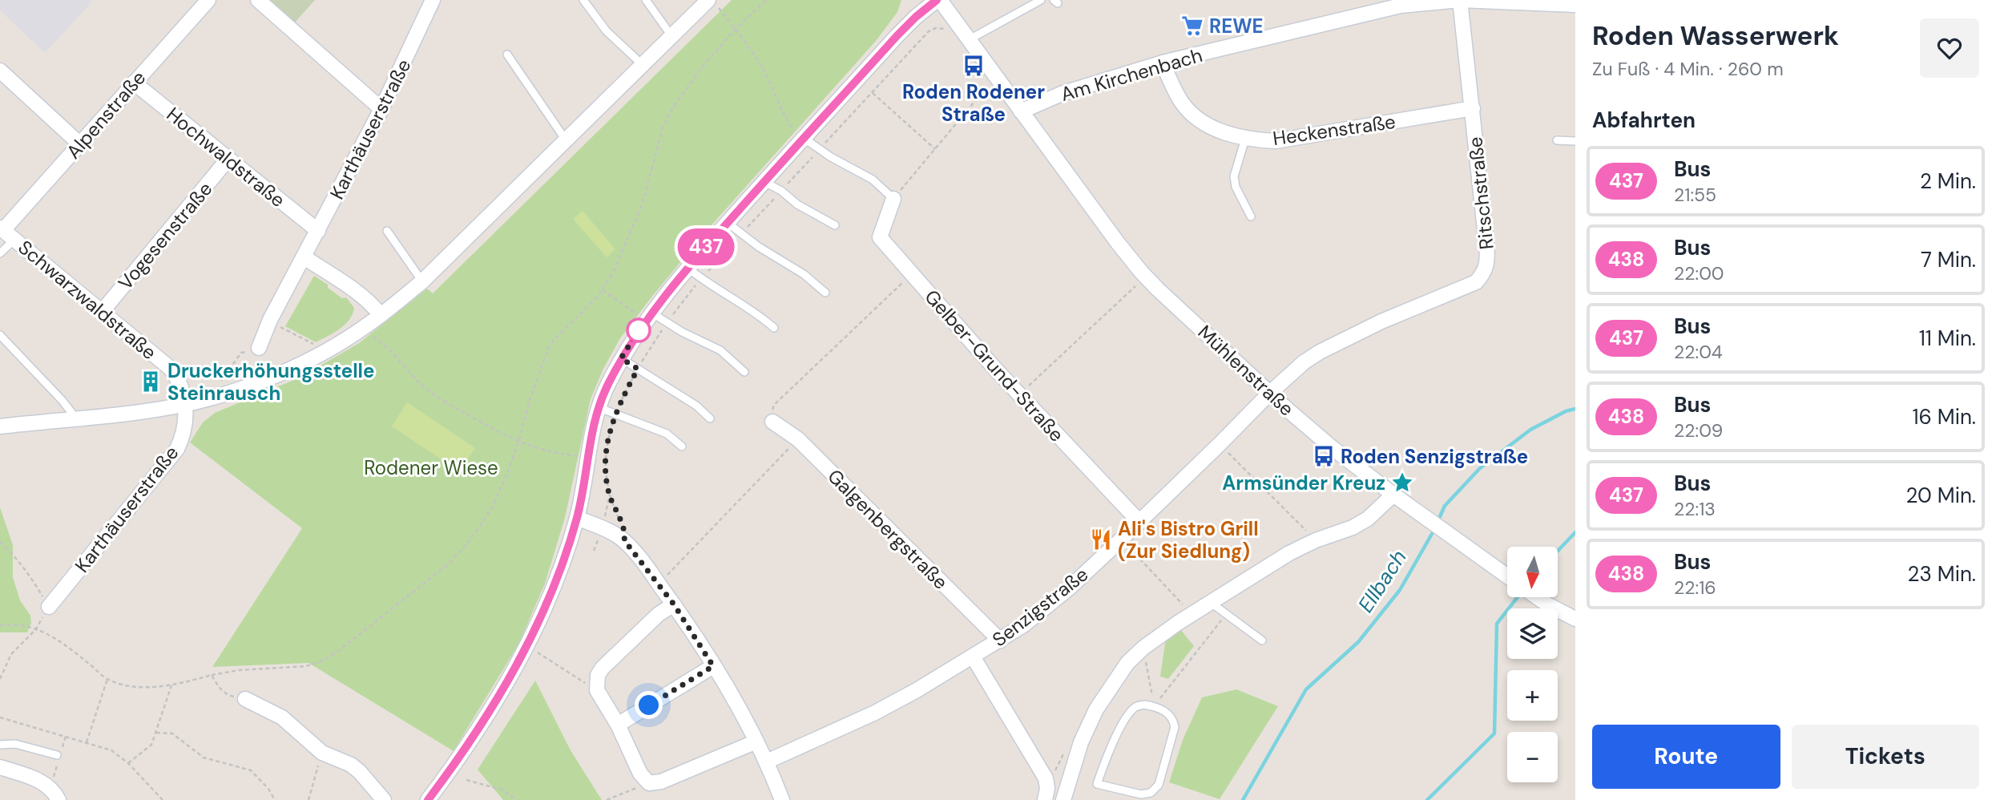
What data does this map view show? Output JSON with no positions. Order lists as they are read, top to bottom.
{
  "streets": {
    "street": [
      "Am Kirchenbach",
      "Alpenstraße",
      "Karthäuserstraße",
      "Heckenstraße",
      "Hochwaldstraße",
      "Ritschstraße",
      "Vogesenstraße",
      "Schwarzwaldstraße",
      "Gelber-Grund-Straße",
      "Mühlenstraße",
      "Galgenbergstraße",
      "Senzigstraße"
    ]
  },
  "crossings": [
    ["Am Kirchenbach", "Heckenstraße"],
    ["Am Kirchenbach", "Ritschstraße"],
    ["Am Kirchenbach", "Mühlenstraße"],
    ["Alpenstraße", "Hochwaldstraße"],
    ["Alpenstraße", "Schwarzwaldstraße"],
    ["Karthäuserstraße", "Hochwaldstraße"],
    ["Karthäuserstraße", "Schwarzwaldstraße"],
    ["Heckenstraße", "Ritschstraße"],
    ["Hochwaldstraße", "Vogesenstraße"],
    ["Ritschstraße", "Mühlenstraße"],
    ["Ritschstraße", "Senzigstraße"],
    ["Vogesenstraße", "Schwarzwaldstraße"],
    ["Gelber-Grund-Straße", "Senzigstraße"],
    ["Mühlenstraße", "Senzigstraße"],
    ["Galgenbergstraße", "Senzigstraße"]
  ],
  "water": ["Ellbach"],
  "parks": ["Rodener Wiese"],
  "places": {
    "supermarket": ["REWE"],
    "bus stop": ["Roden Rodener Straße", "Roden Senzigstraße"],
    "building": ["Druckerhöhungsstelle Steinrausch"],
    "place": ["Armsünder Kreuz"],
    "restaurant": ["Ali's Bistro Grill (Zur Siedlung)"]
  },
  "lines": ["bus line 437"],
  "north": "bottom",
  "page": {
    "on_map": "437",
    "heading": [
      ["Roden Wasserwerk", "Zu Fuß · 4 Min. · 260 m"],
      "Abfahrten"
    ],
    "list": [
      {
        "mark": "437",
        "name": "Bus",
        "note": "21:55",
        "value": "2 Min."
      },
      {
        "mark": "438",
        "name": "Bus",
        "note": "22:00",
        "value": "7 Min."
      },
      {
        "mark": "437",
        "name": "Bus",
        "note": "22:04",
        "value": "11 Min."
      },
      {
        "mark": "438",
        "name": "Bus",
        "note": "22:09",
        "value": "16 Min."
      },
      {
        "mark": "437",
        "name": "Bus",
        "note": "22:13",
        "value": "20 Min."
      },
      {
        "mark": "438",
        "name": "Bus",
        "note": "22:16",
        "value": "23 Min."
      }
    ],
    "map_buttons": ["+", "−"],
    "buttons": ["Route", "Tickets"]
  }
}
